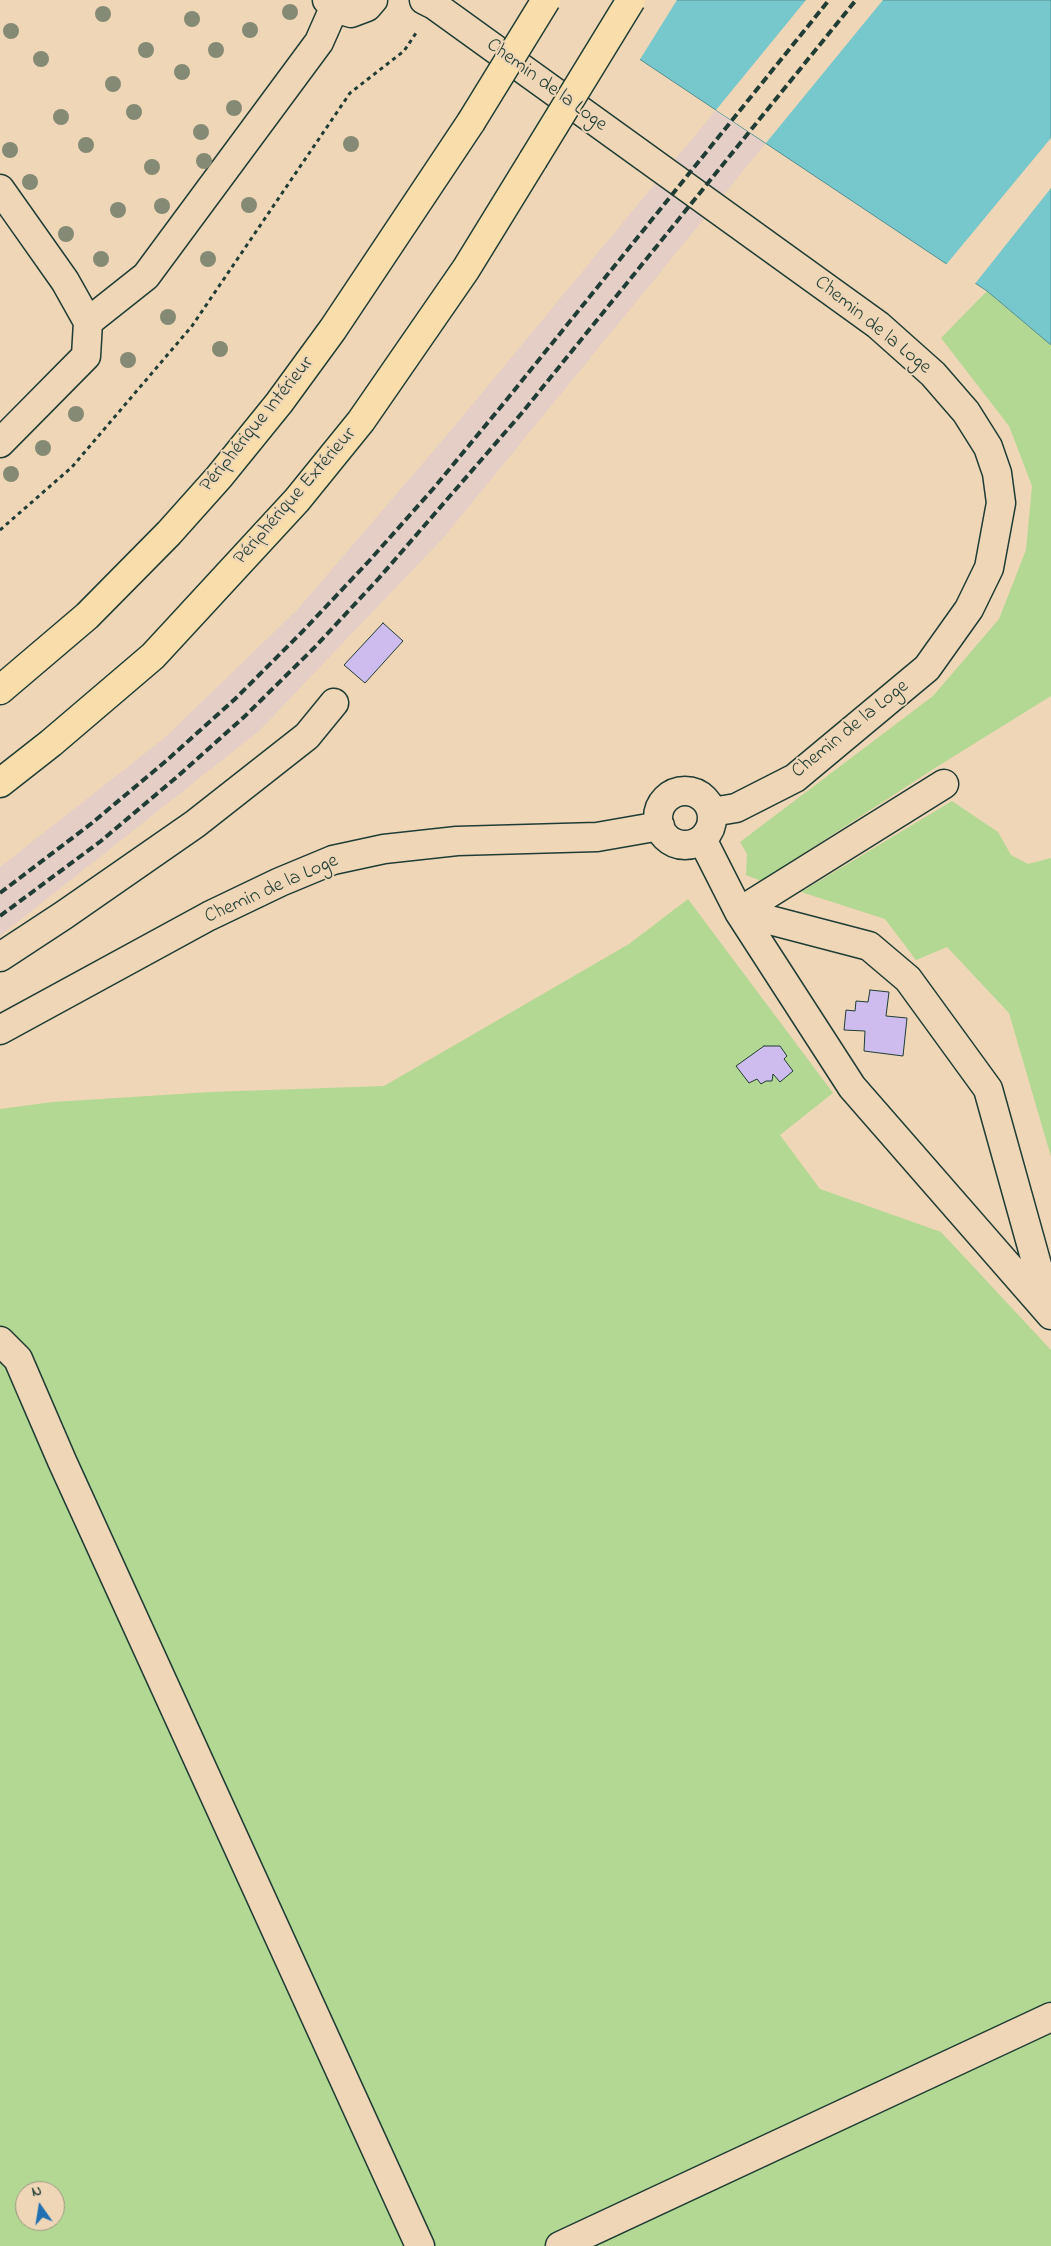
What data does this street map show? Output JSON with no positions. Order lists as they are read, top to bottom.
{
  "streets": {
    "highway": ["Périphérique Intérieur", "Périphérique Extérieur"],
    "street": ["Chemin de la Loge"]
  },
  "north": "top"
}
